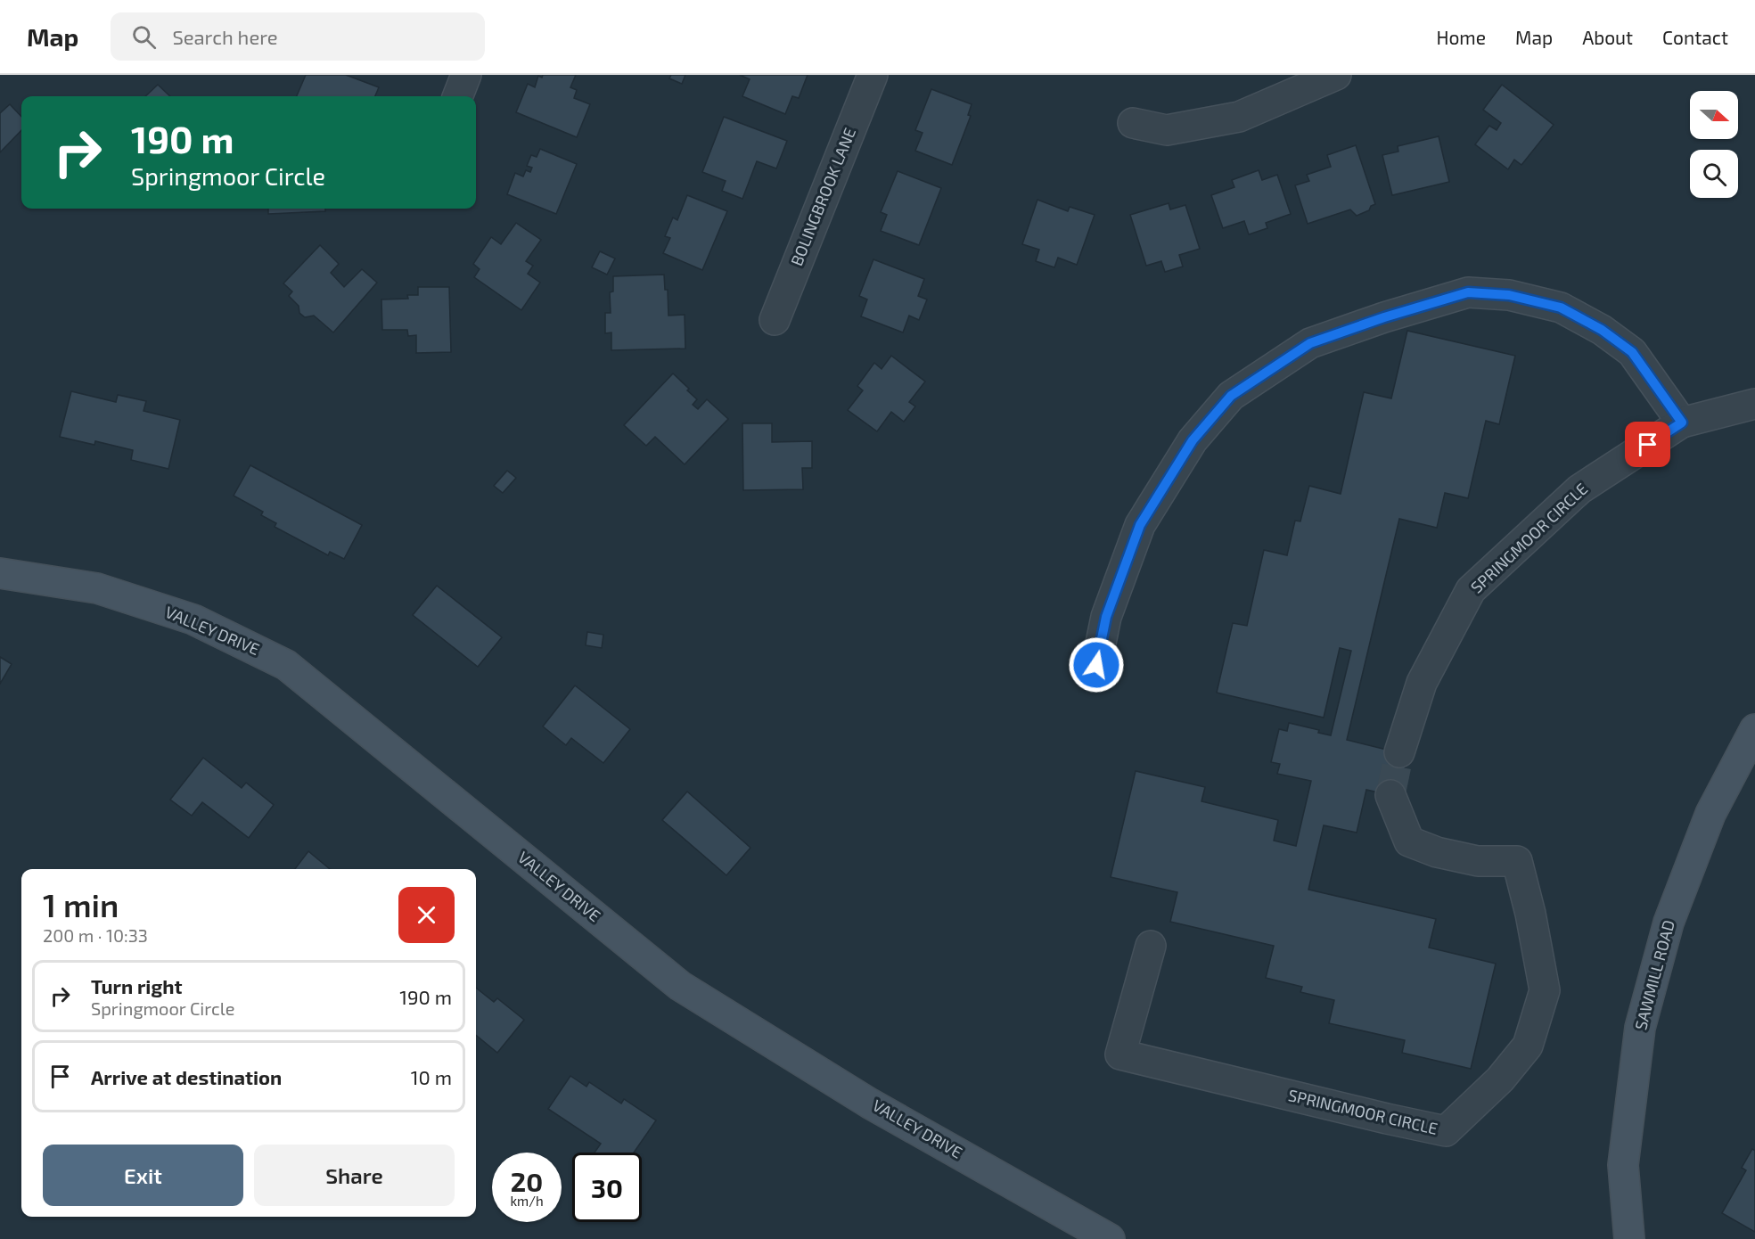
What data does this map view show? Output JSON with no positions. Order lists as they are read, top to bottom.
{
  "streets": {
    "street": [
      "BOLINGBROOK LANE",
      "SPRINGMOOR CIRCLE",
      "VALLEY DRIVE",
      "SAWMILL ROAD"
    ]
  },
  "north": "right",
  "page": {
    "header": "Map",
    "search": "Search here",
    "nav": [
      "Home",
      "Map",
      "About",
      "Contact"
    ],
    "turn": ["190 m", "Springmoor Circle"],
    "heading": ["1 min", "200 m · 10:33"],
    "list": [
      {
        "name": "Turn right",
        "note": "Springmoor Circle",
        "value": "190 m"
      },
      {
        "name": "Arrive at destination",
        "value": "10 m"
      }
    ],
    "buttons": ["Exit", "Share"],
    "speed": "20 km/h",
    "limit": "30"
  }
}
